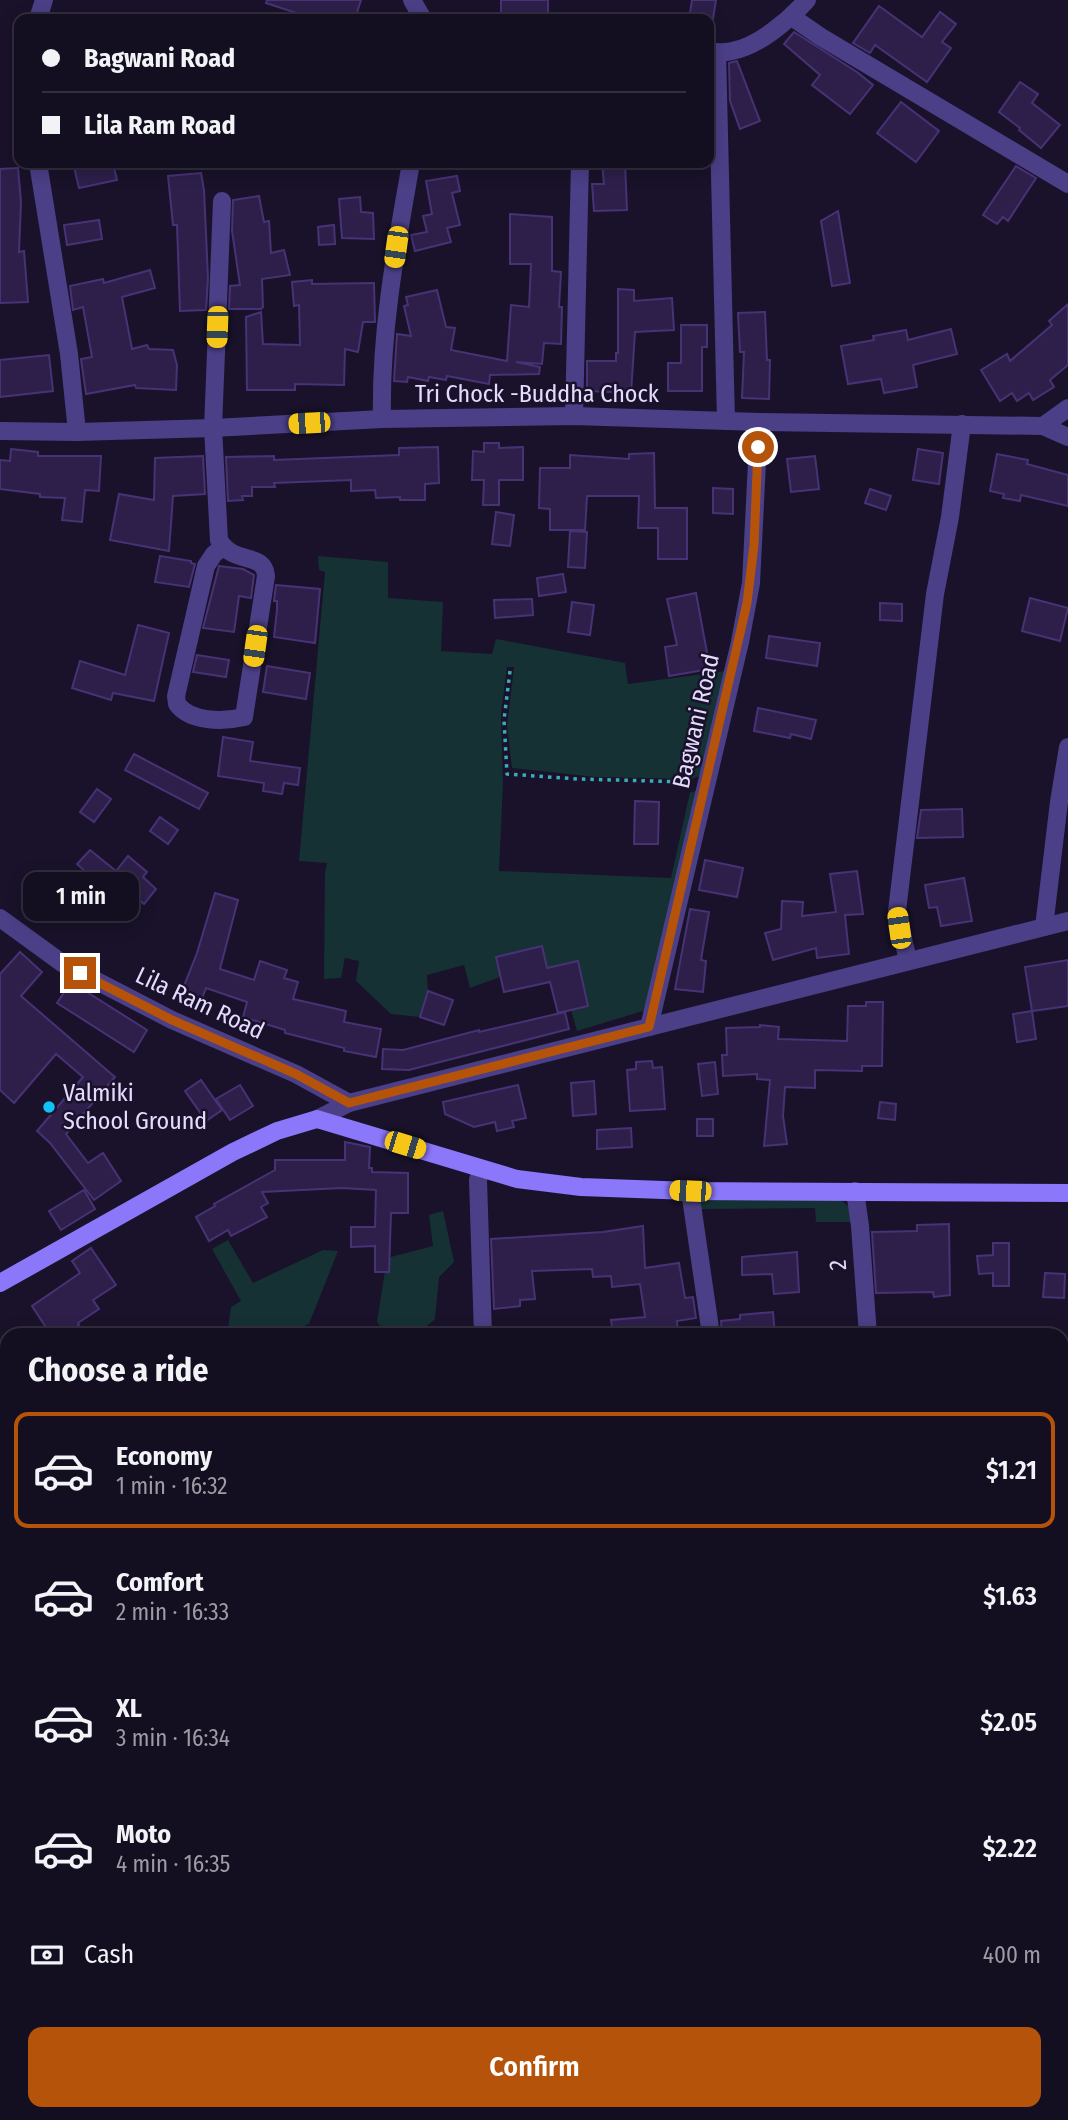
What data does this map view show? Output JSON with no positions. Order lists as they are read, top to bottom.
{
  "streets": {
    "street": [
      "Tri Chock -Buddha Chock",
      "Bagwani Road",
      "Lila Ram Road",
      "2"
    ]
  },
  "crossings": [
    ["Tri Chock -Buddha Chock", "Bagwani Road"]
  ],
  "places": ["Valmiki School Ground"],
  "page": {
    "banner": ["Bagwani Road", "Lila Ram Road"],
    "bubble": "1 min",
    "heading": "Choose a ride",
    "list": [
      {
        "name": "Economy",
        "note": "1 min · 16:32",
        "value": "$1.21"
      },
      {
        "name": "Comfort",
        "note": "2 min · 16:33",
        "value": "$1.63"
      },
      {
        "name": "XL",
        "note": "3 min · 16:34",
        "value": "$2.05"
      },
      {
        "name": "Moto",
        "note": "4 min · 16:35",
        "value": "$2.22"
      }
    ],
    "pay": ["Cash", "400 m"],
    "buttons": "Confirm"
  }
}
